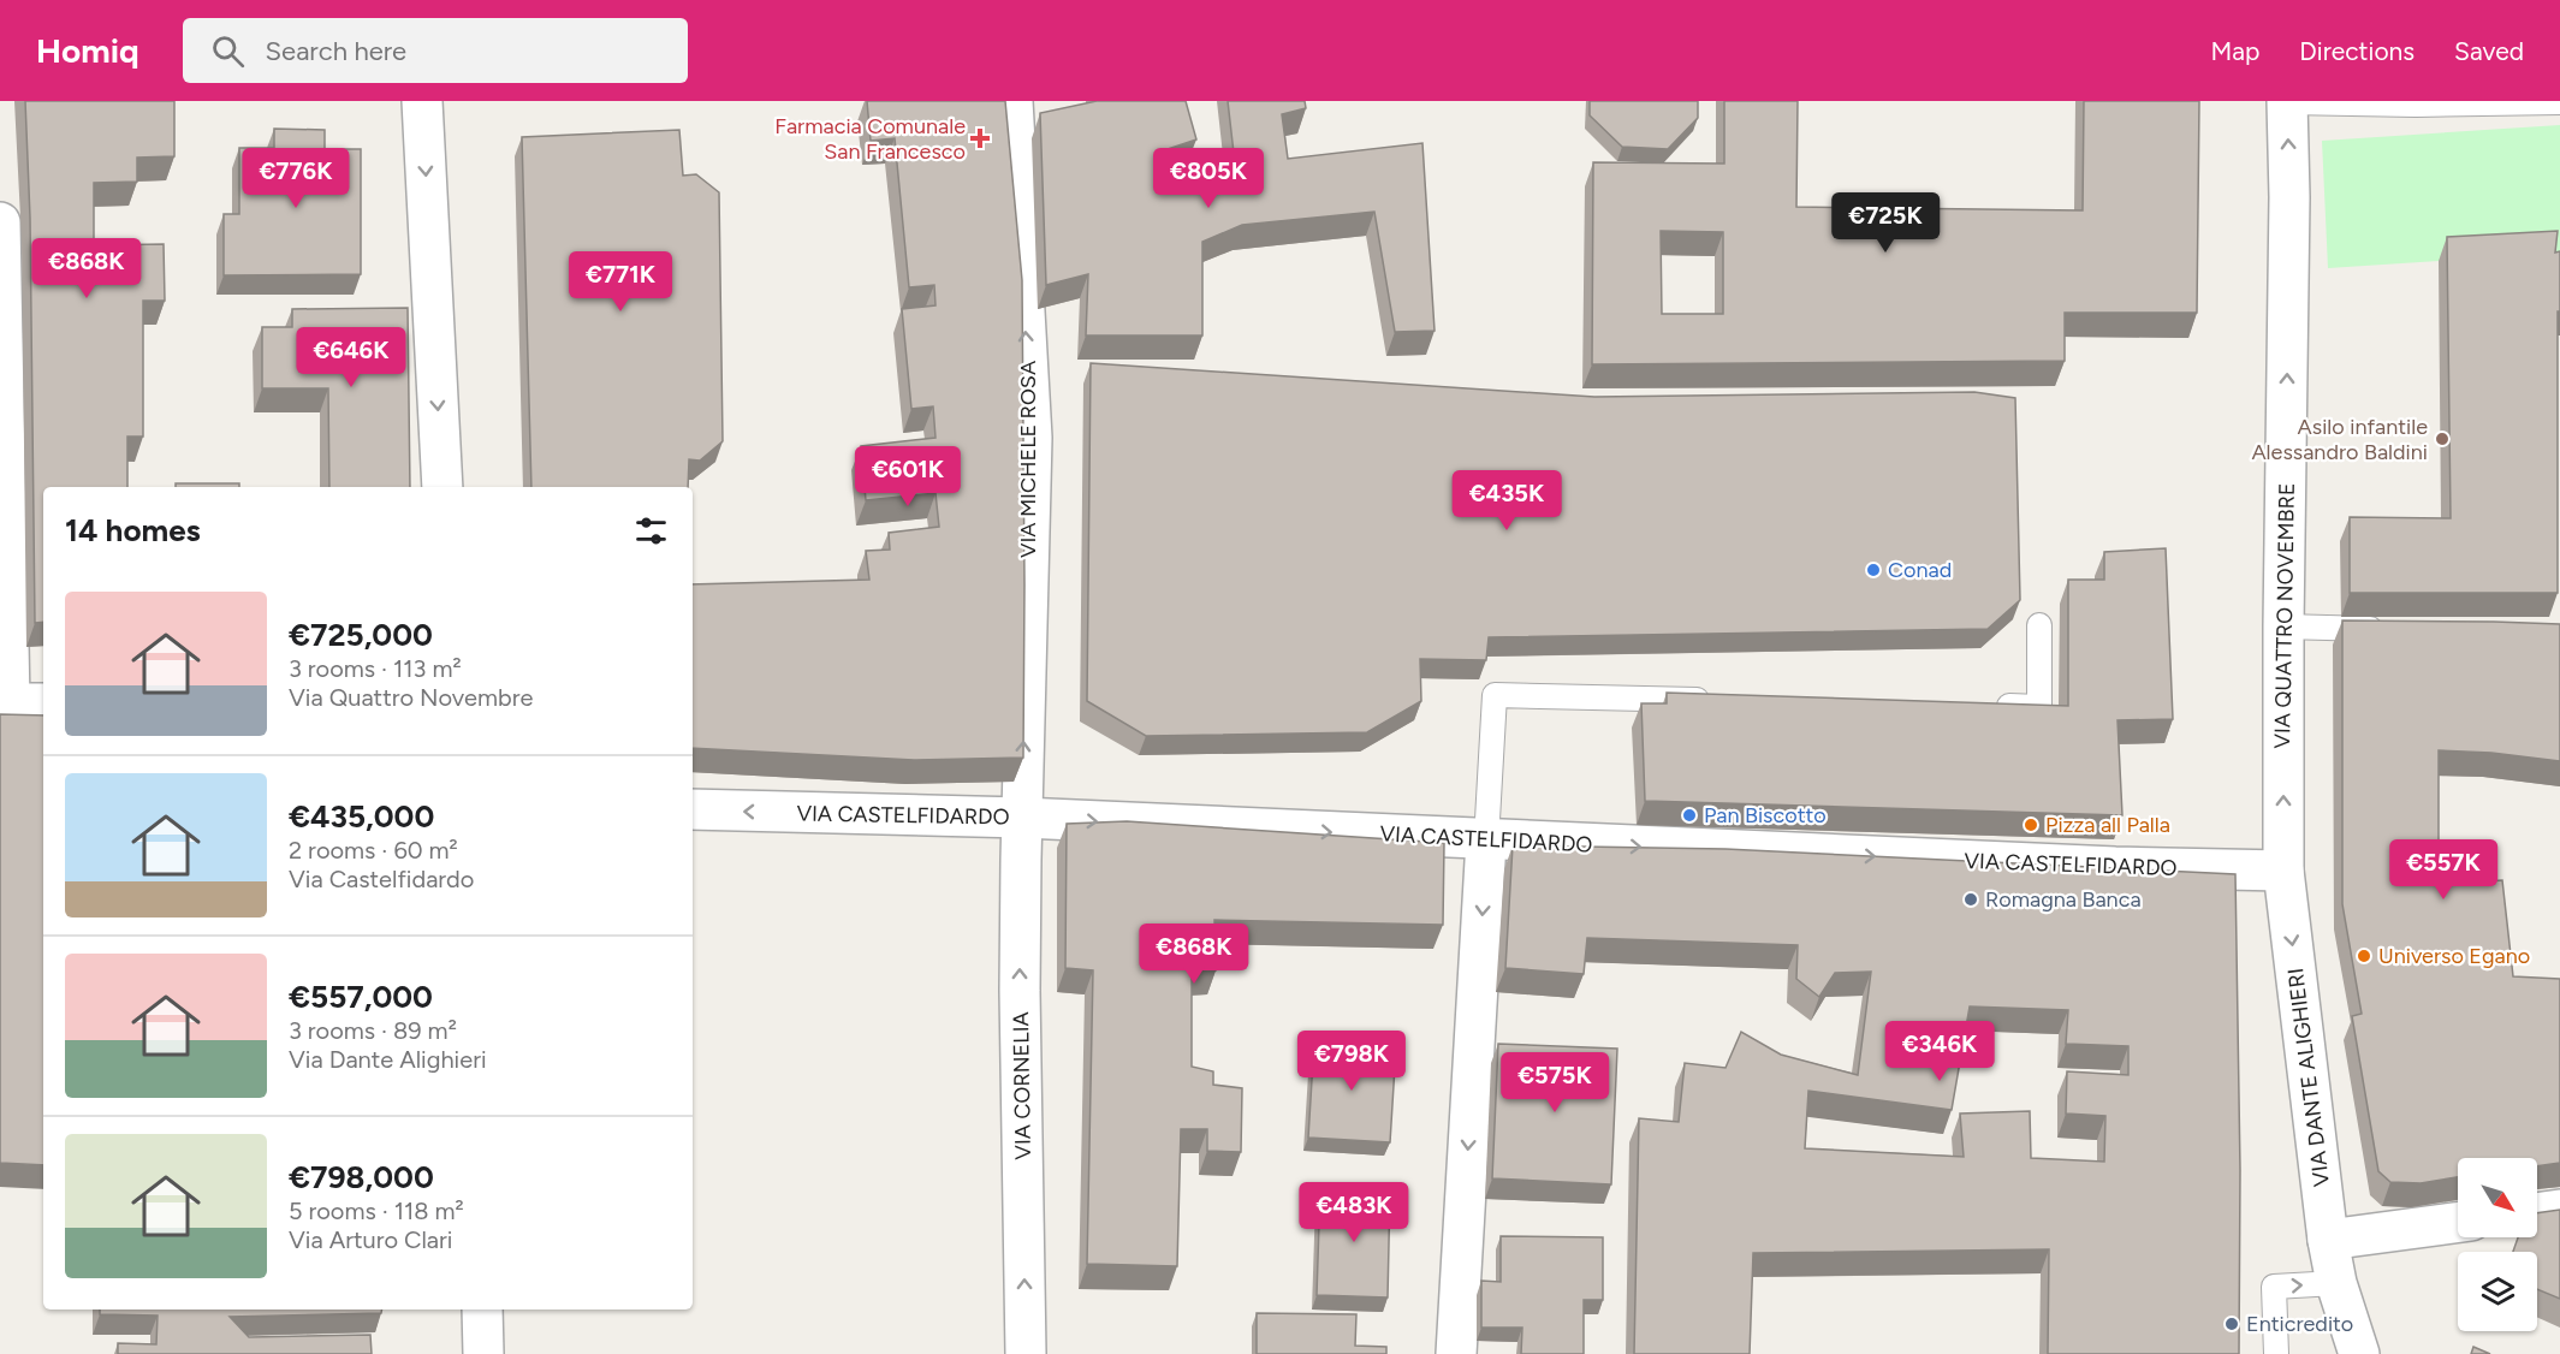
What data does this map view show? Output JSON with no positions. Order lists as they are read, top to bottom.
{
  "streets": {
    "street": [
      "VIA MICHELE ROSA",
      "VIA QUATTRO NOVEMBRE",
      "VIA CASTELFIDARDO",
      "VIA DANTE ALIGHIERI",
      "VIA CORNELIA"
    ]
  },
  "crossings": [
    ["VIA MICHELE ROSA", "VIA CASTELFIDARDO"],
    ["VIA MICHELE ROSA", "VIA CORNELIA"],
    ["VIA QUATTRO NOVEMBRE", "VIA CASTELFIDARDO"],
    ["VIA QUATTRO NOVEMBRE", "VIA DANTE ALIGHIERI"],
    ["VIA CASTELFIDARDO", "VIA DANTE ALIGHIERI"],
    ["VIA CASTELFIDARDO", "VIA CORNELIA"]
  ],
  "one_way": [
    "VIA MICHELE ROSA",
    "VIA QUATTRO NOVEMBRE",
    "VIA DANTE ALIGHIERI",
    "VIA CORNELIA"
  ],
  "places": {
    "health": ["Farmacia Comunale San Francesco"],
    "other": [
      "Asilo infantile Alessandro Baldini",
      "Conad",
      "Pan Biscotto",
      "Pizza all Palla",
      "Romagna Banca",
      "Universo Egano",
      "Enticredito"
    ]
  },
  "north": "bottom right",
  "page": {
    "header": "Homiq",
    "search": "Search here",
    "nav": ["Map", "Directions", "Saved"],
    "price": [
      "€776K",
      "€805K",
      "€725K",
      "€868K",
      "€771K",
      "€646K",
      "€601K",
      "€435K",
      "€557K",
      "€868K",
      "€346K",
      "€798K",
      "€575K",
      "€483K"
    ],
    "heading": "14 homes",
    "list": [
      {
        "name": "€725,000",
        "note": "3 rooms · 113 m² · Via Quattro Novembre"
      },
      {
        "name": "€435,000",
        "note": "2 rooms · 60 m² · Via Castelfidardo"
      },
      {
        "name": "€557,000",
        "note": "3 rooms · 89 m² · Via Dante Alighieri"
      },
      {
        "name": "€798,000",
        "note": "5 rooms · 118 m² · Via Arturo Clari"
      }
    ]
  }
}
